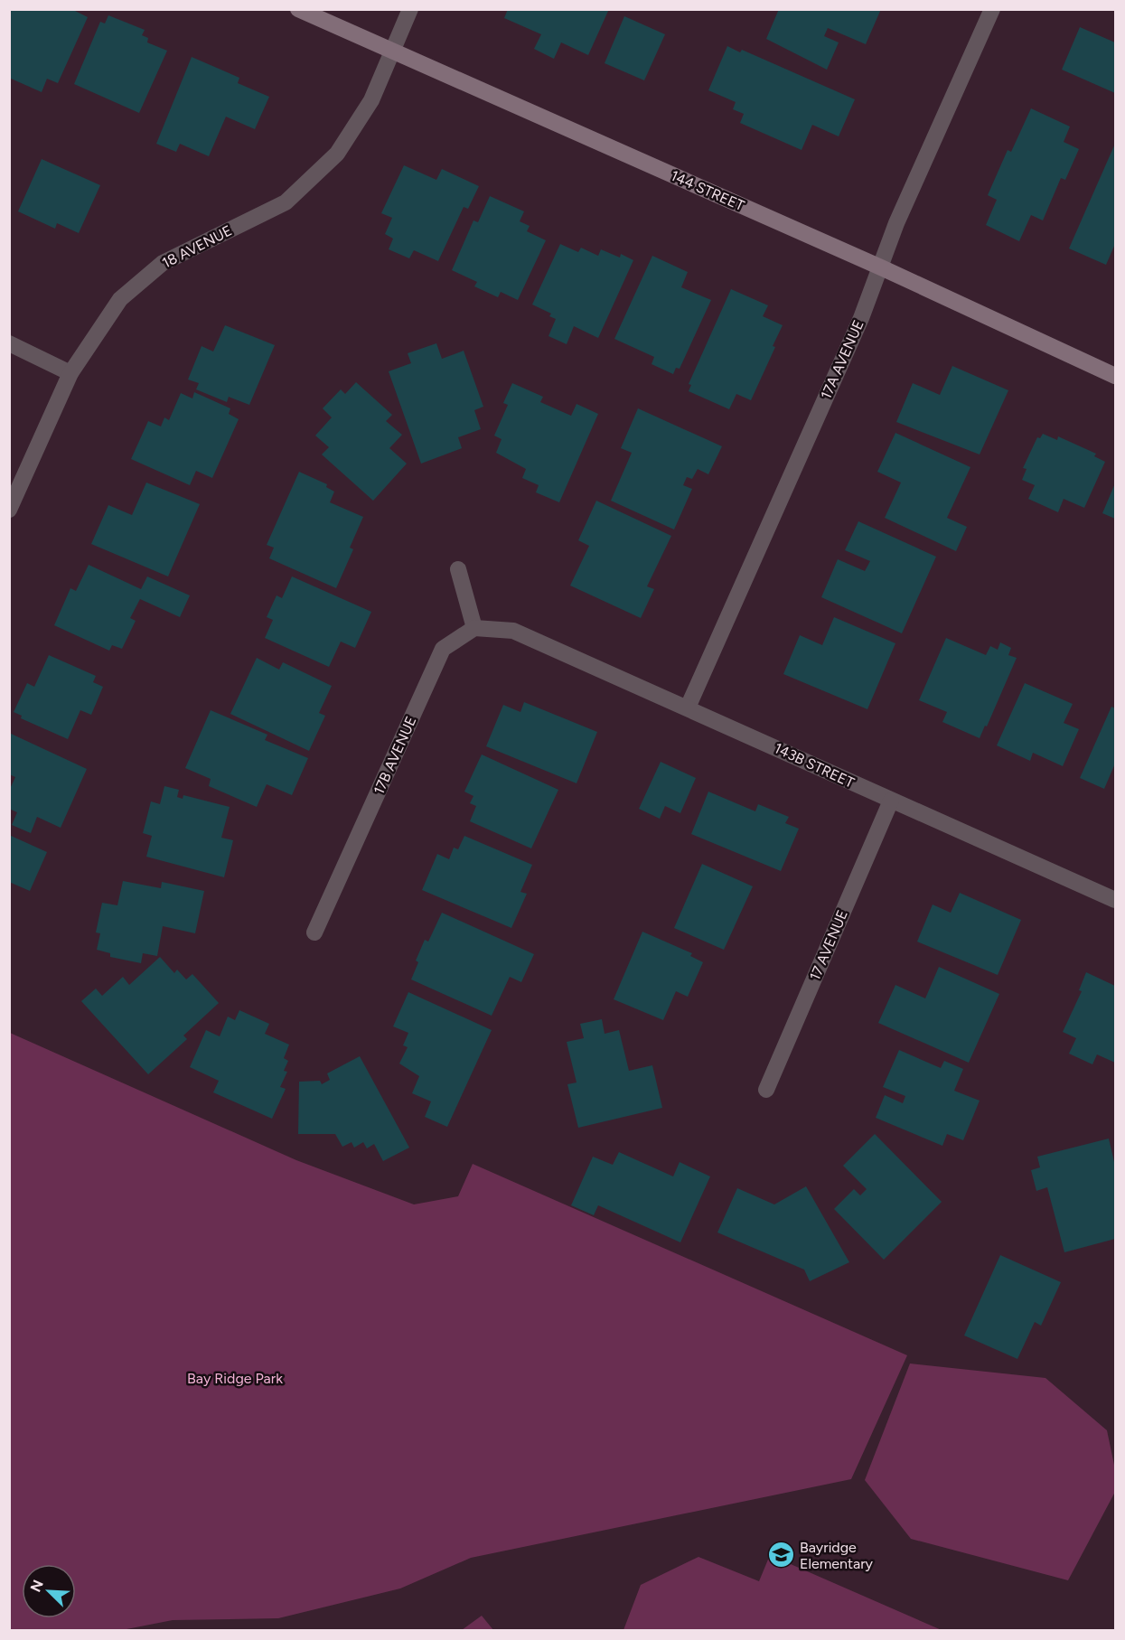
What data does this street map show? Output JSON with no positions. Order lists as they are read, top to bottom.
{
  "streets": {
    "street": [
      "144 STREET",
      "18 AVENUE",
      "17A AVENUE",
      "17B AVENUE",
      "143B STREET",
      "17 AVENUE"
    ]
  },
  "crossings": [
    ["144 STREET", "18 AVENUE"],
    ["144 STREET", "17A AVENUE"],
    ["17A AVENUE", "143B STREET"],
    ["17B AVENUE", "143B STREET"],
    ["143B STREET", "17 AVENUE"]
  ],
  "parks": ["Bay Ridge Park"],
  "places": {
    "school or university": ["Bayridge Elementary"]
  },
  "north": "top left"
}
